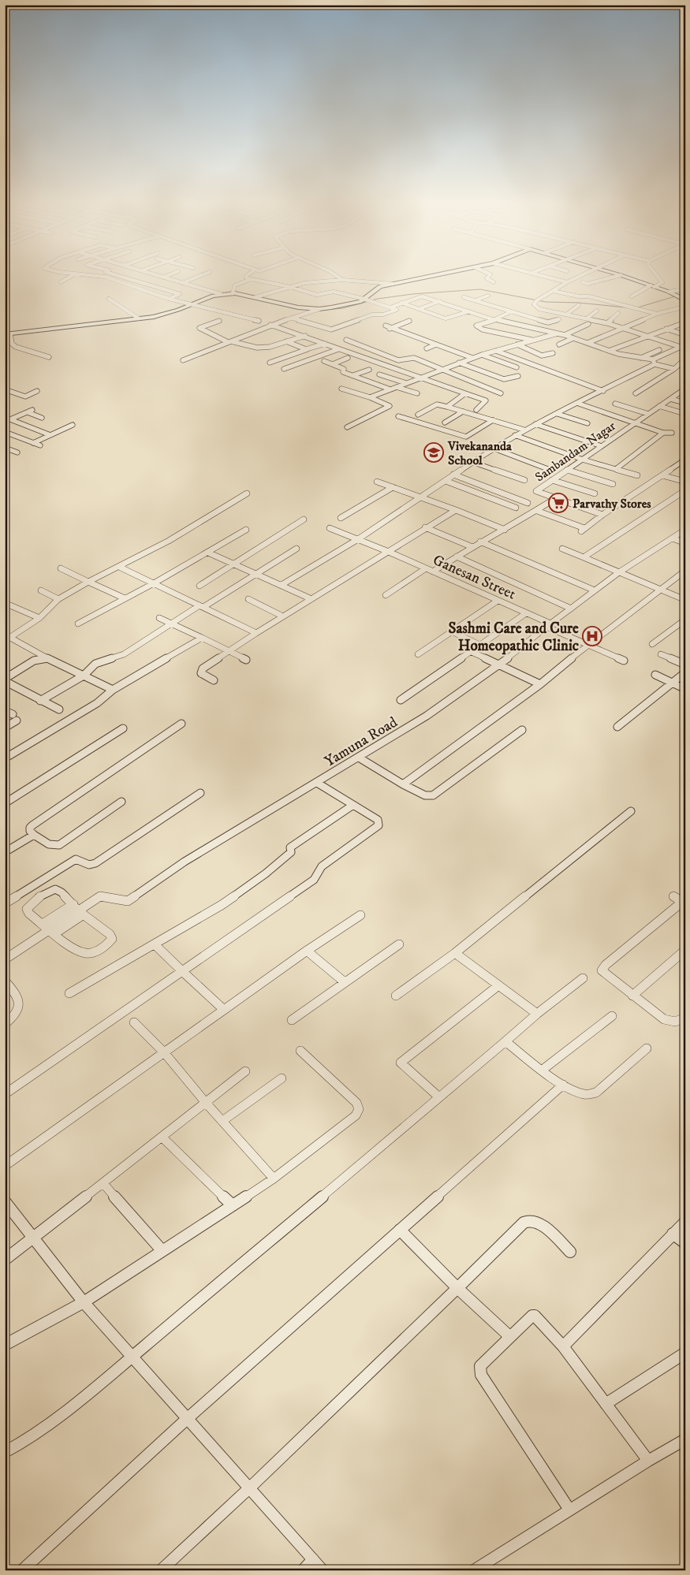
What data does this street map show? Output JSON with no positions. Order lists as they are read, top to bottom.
{
  "streets": {
    "street": ["Sambandam Nagar", "Ganesan Street", "Yamuna Road"]
  },
  "crossings": [
    ["Sambandam Nagar", "Ganesan Street"],
    ["Ganesan Street", "Yamuna Road"]
  ],
  "places": {
    "school or university": ["Vivekananda School"],
    "supermarket": ["Parvathy Stores"],
    "hospital": ["Sashmi Care and Cure Homeopathic Clinic"]
  }
}
